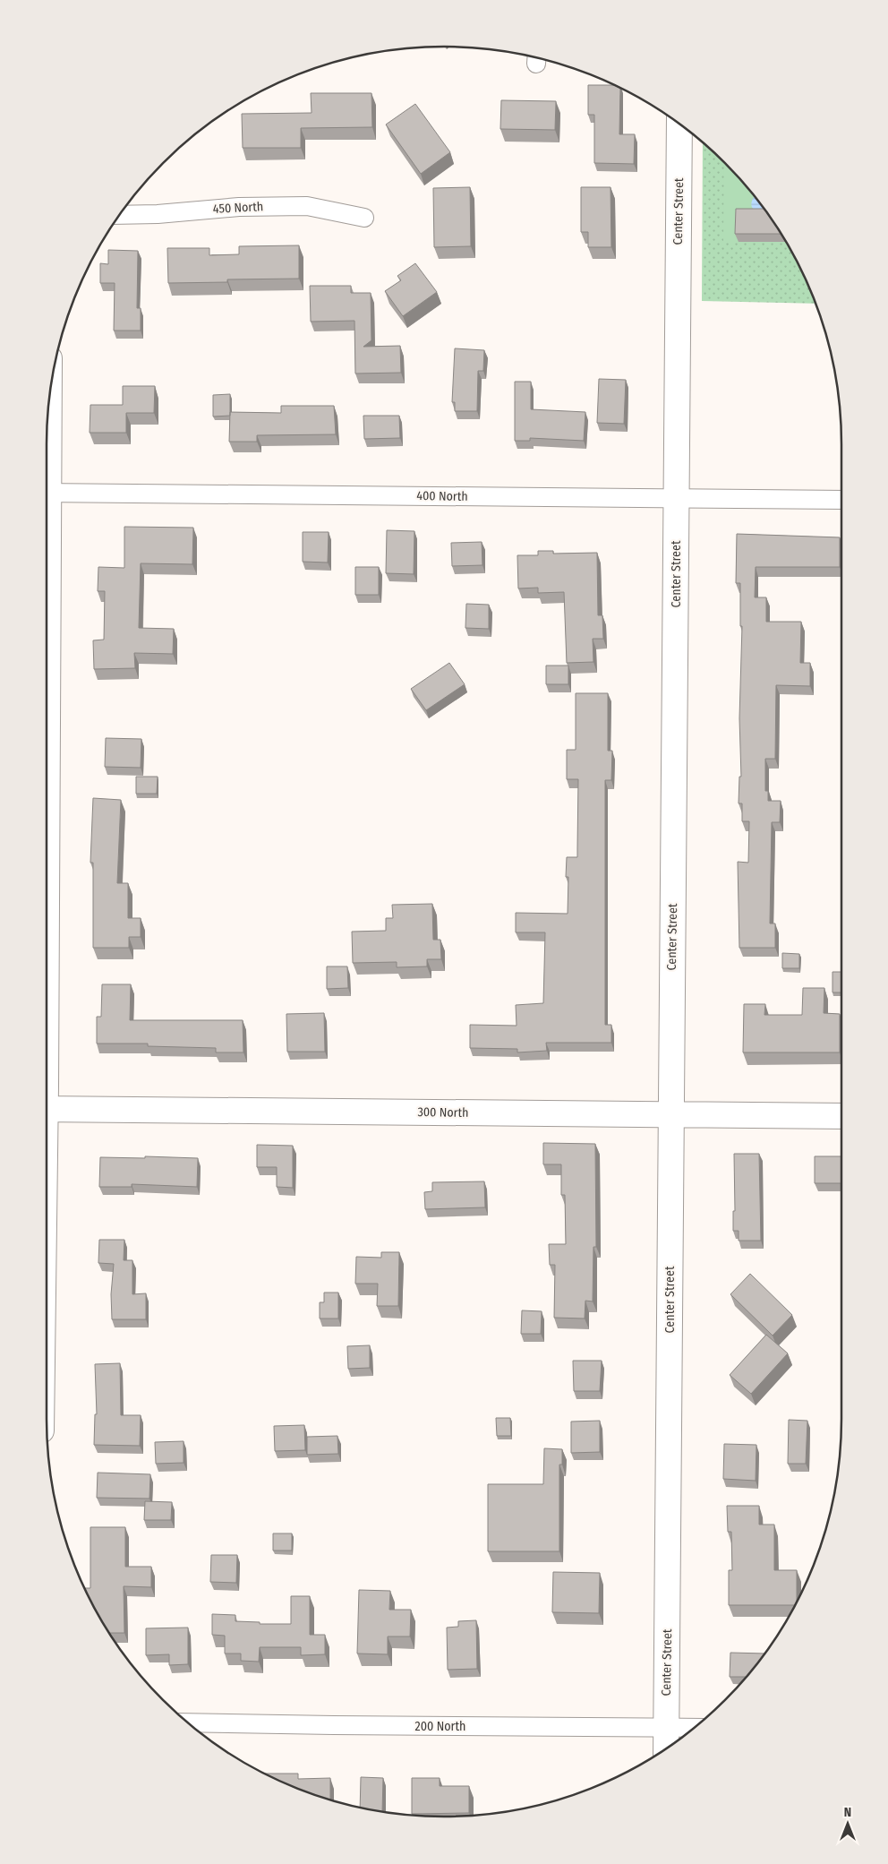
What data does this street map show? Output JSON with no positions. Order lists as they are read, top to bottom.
{
  "streets": {
    "street": [
      "450 North",
      "Center Street",
      "400 North",
      "300 North",
      "200 North"
    ]
  },
  "crossings": [
    ["Center Street", "400 North"],
    ["Center Street", "300 North"],
    ["Center Street", "200 North"]
  ],
  "north": "top"
}
